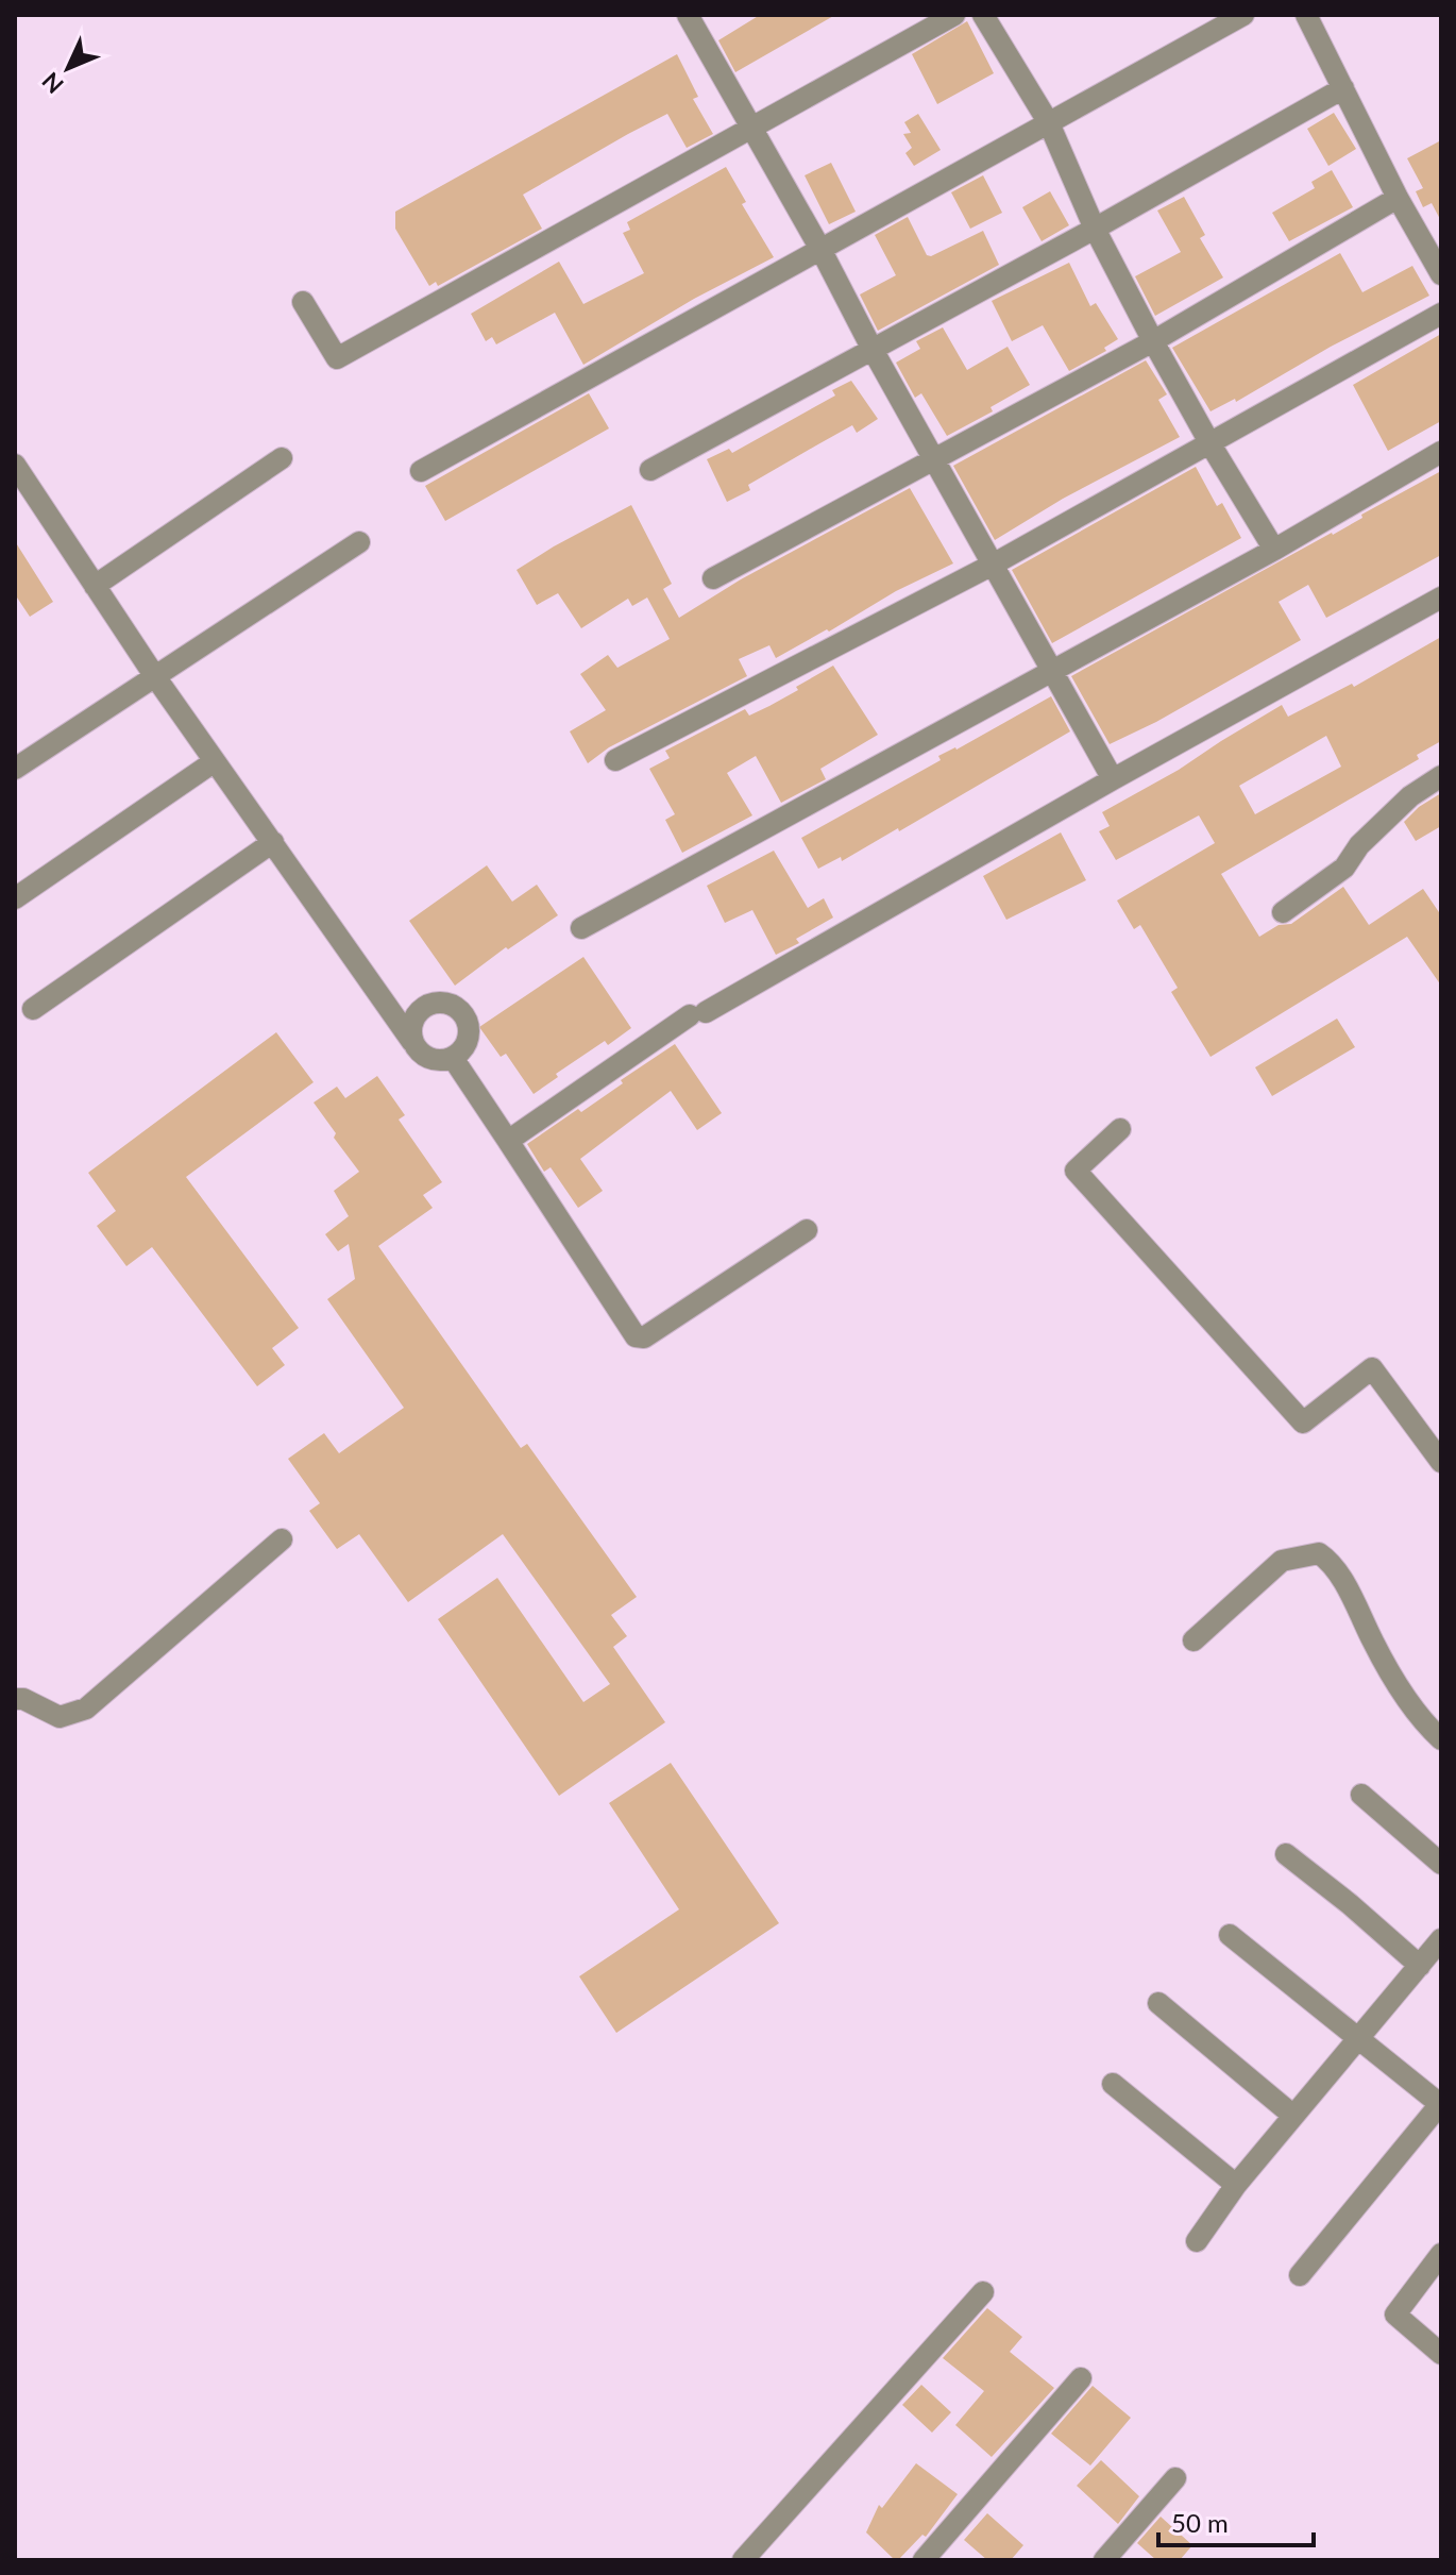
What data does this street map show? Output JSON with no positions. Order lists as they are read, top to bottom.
{
  "scale_bar": "50 m",
  "north": "bottom left"
}
